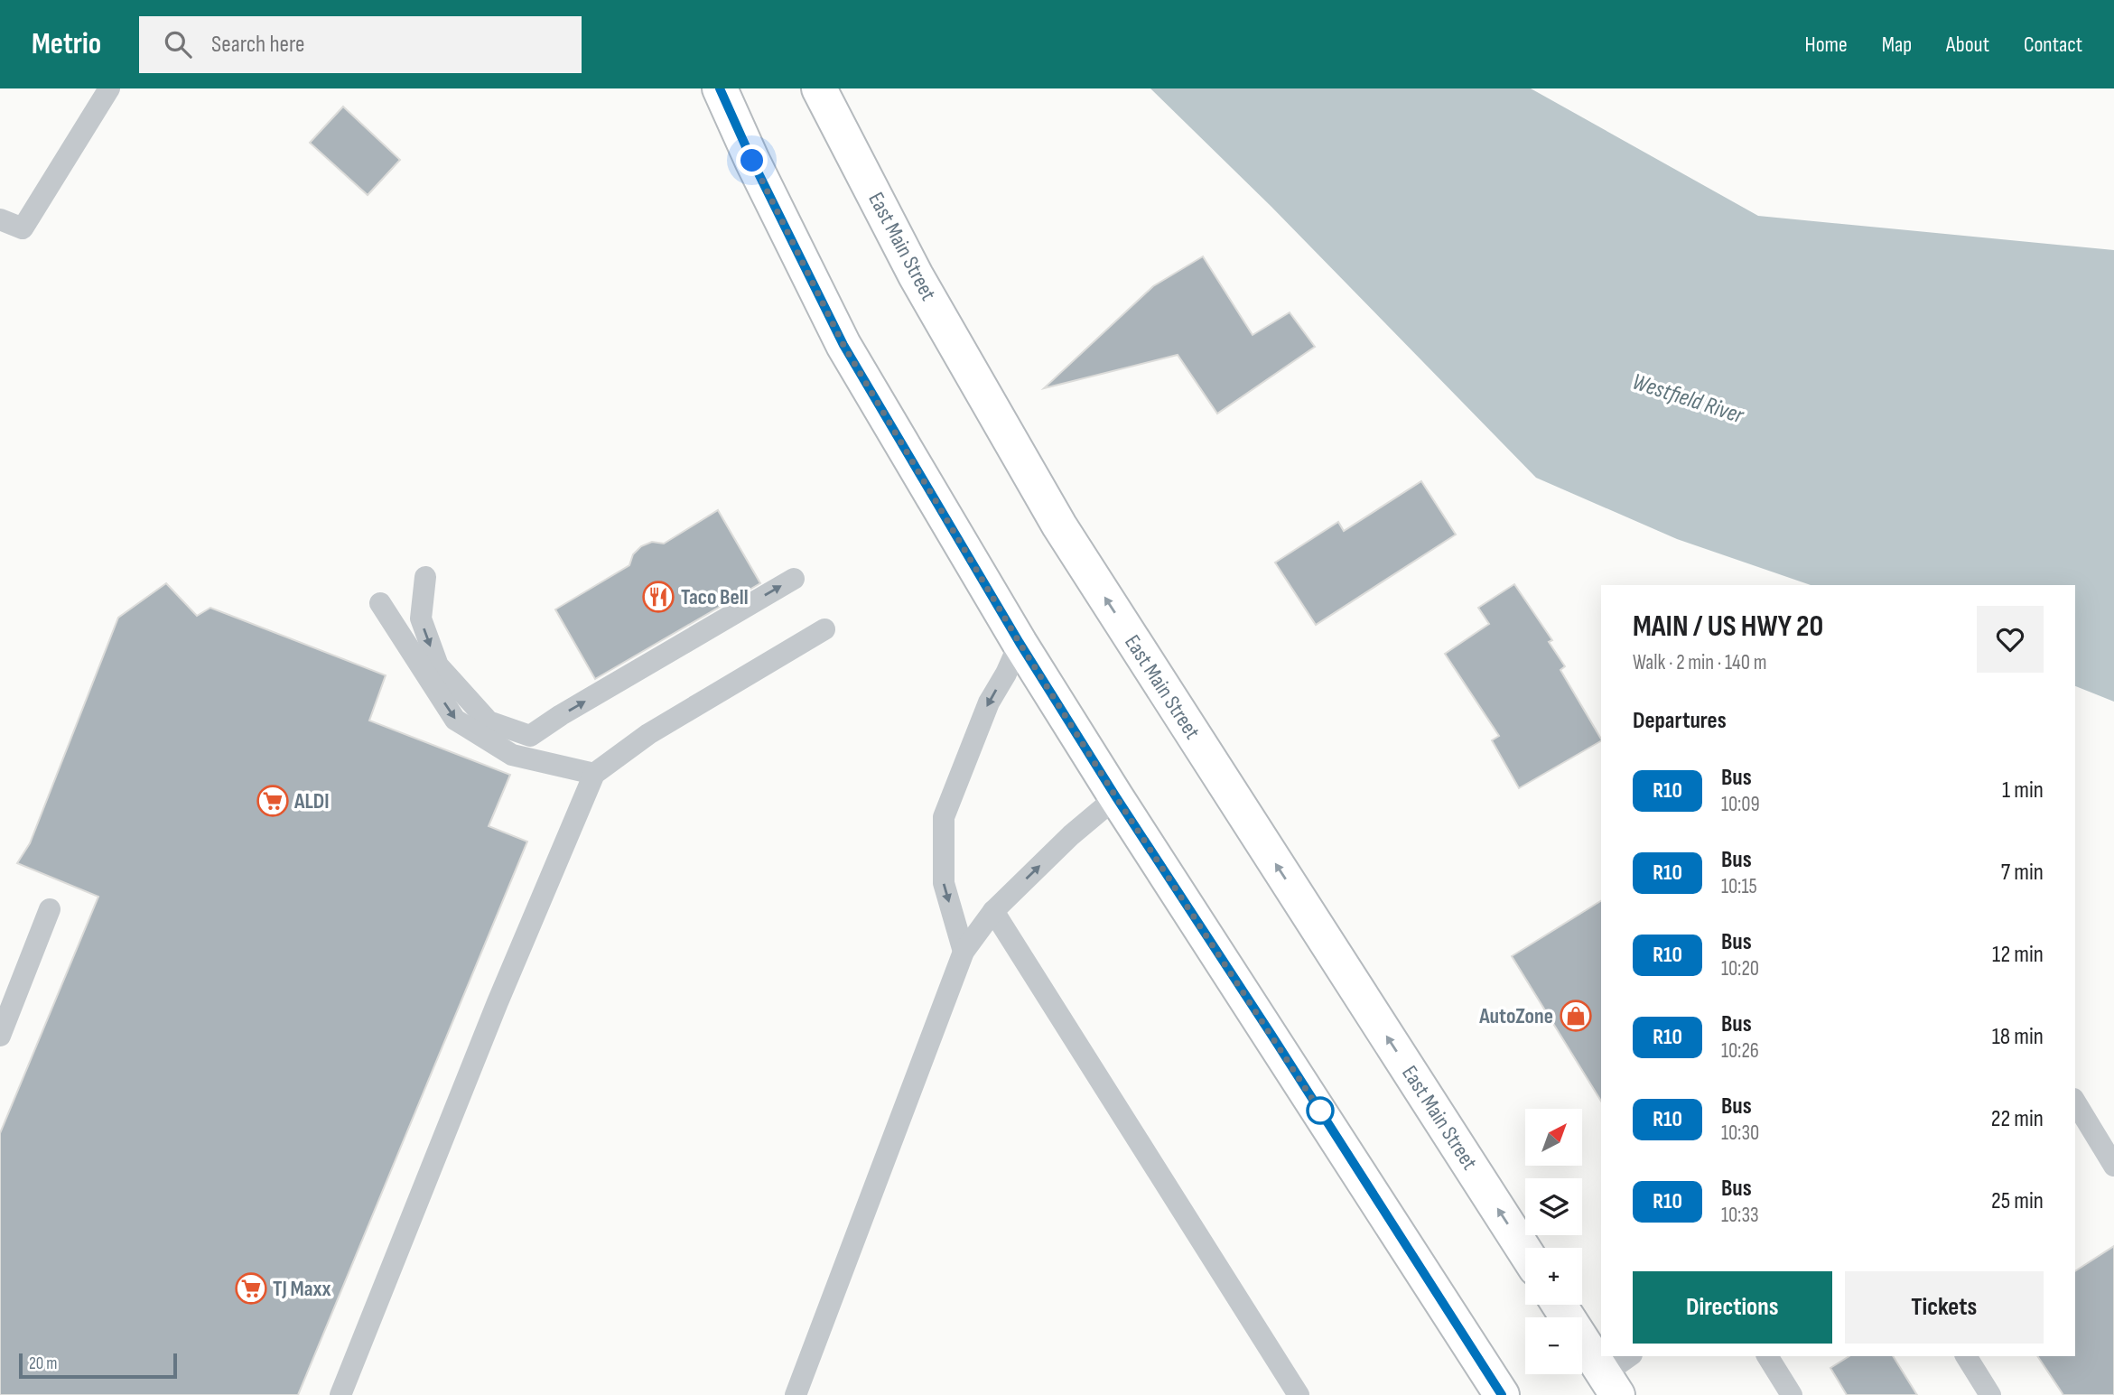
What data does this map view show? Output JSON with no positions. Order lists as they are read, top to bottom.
{
  "streets": {
    "main road": ["East Main Street"]
  },
  "water": ["Westfield River"],
  "places": {
    "restaurant": ["Taco Bell"],
    "supermarket": ["ALDI", "TJ Maxx"],
    "shop": ["AutoZone"]
  },
  "lines": ["bus line R10"],
  "scale_bar": "20 m",
  "north": "top right",
  "page": {
    "header": "Metrio",
    "search": "Search here",
    "nav": [
      "Home",
      "Map",
      "About",
      "Contact"
    ],
    "heading": [
      ["MAIN / US HWY 20", "Walk · 2 min · 140 m"],
      "Departures"
    ],
    "list": [
      {
        "mark": "R10",
        "name": "Bus",
        "note": "10:09",
        "value": "1 min"
      },
      {
        "mark": "R10",
        "name": "Bus",
        "note": "10:15",
        "value": "7 min"
      },
      {
        "mark": "R10",
        "name": "Bus",
        "note": "10:20",
        "value": "12 min"
      },
      {
        "mark": "R10",
        "name": "Bus",
        "note": "10:26",
        "value": "18 min"
      },
      {
        "mark": "R10",
        "name": "Bus",
        "note": "10:30",
        "value": "22 min"
      },
      {
        "mark": "R10",
        "name": "Bus",
        "note": "10:33",
        "value": "25 min"
      }
    ],
    "map_buttons": ["+", "−"],
    "buttons": ["Directions", "Tickets"],
    "scale": "20 m"
  }
}
